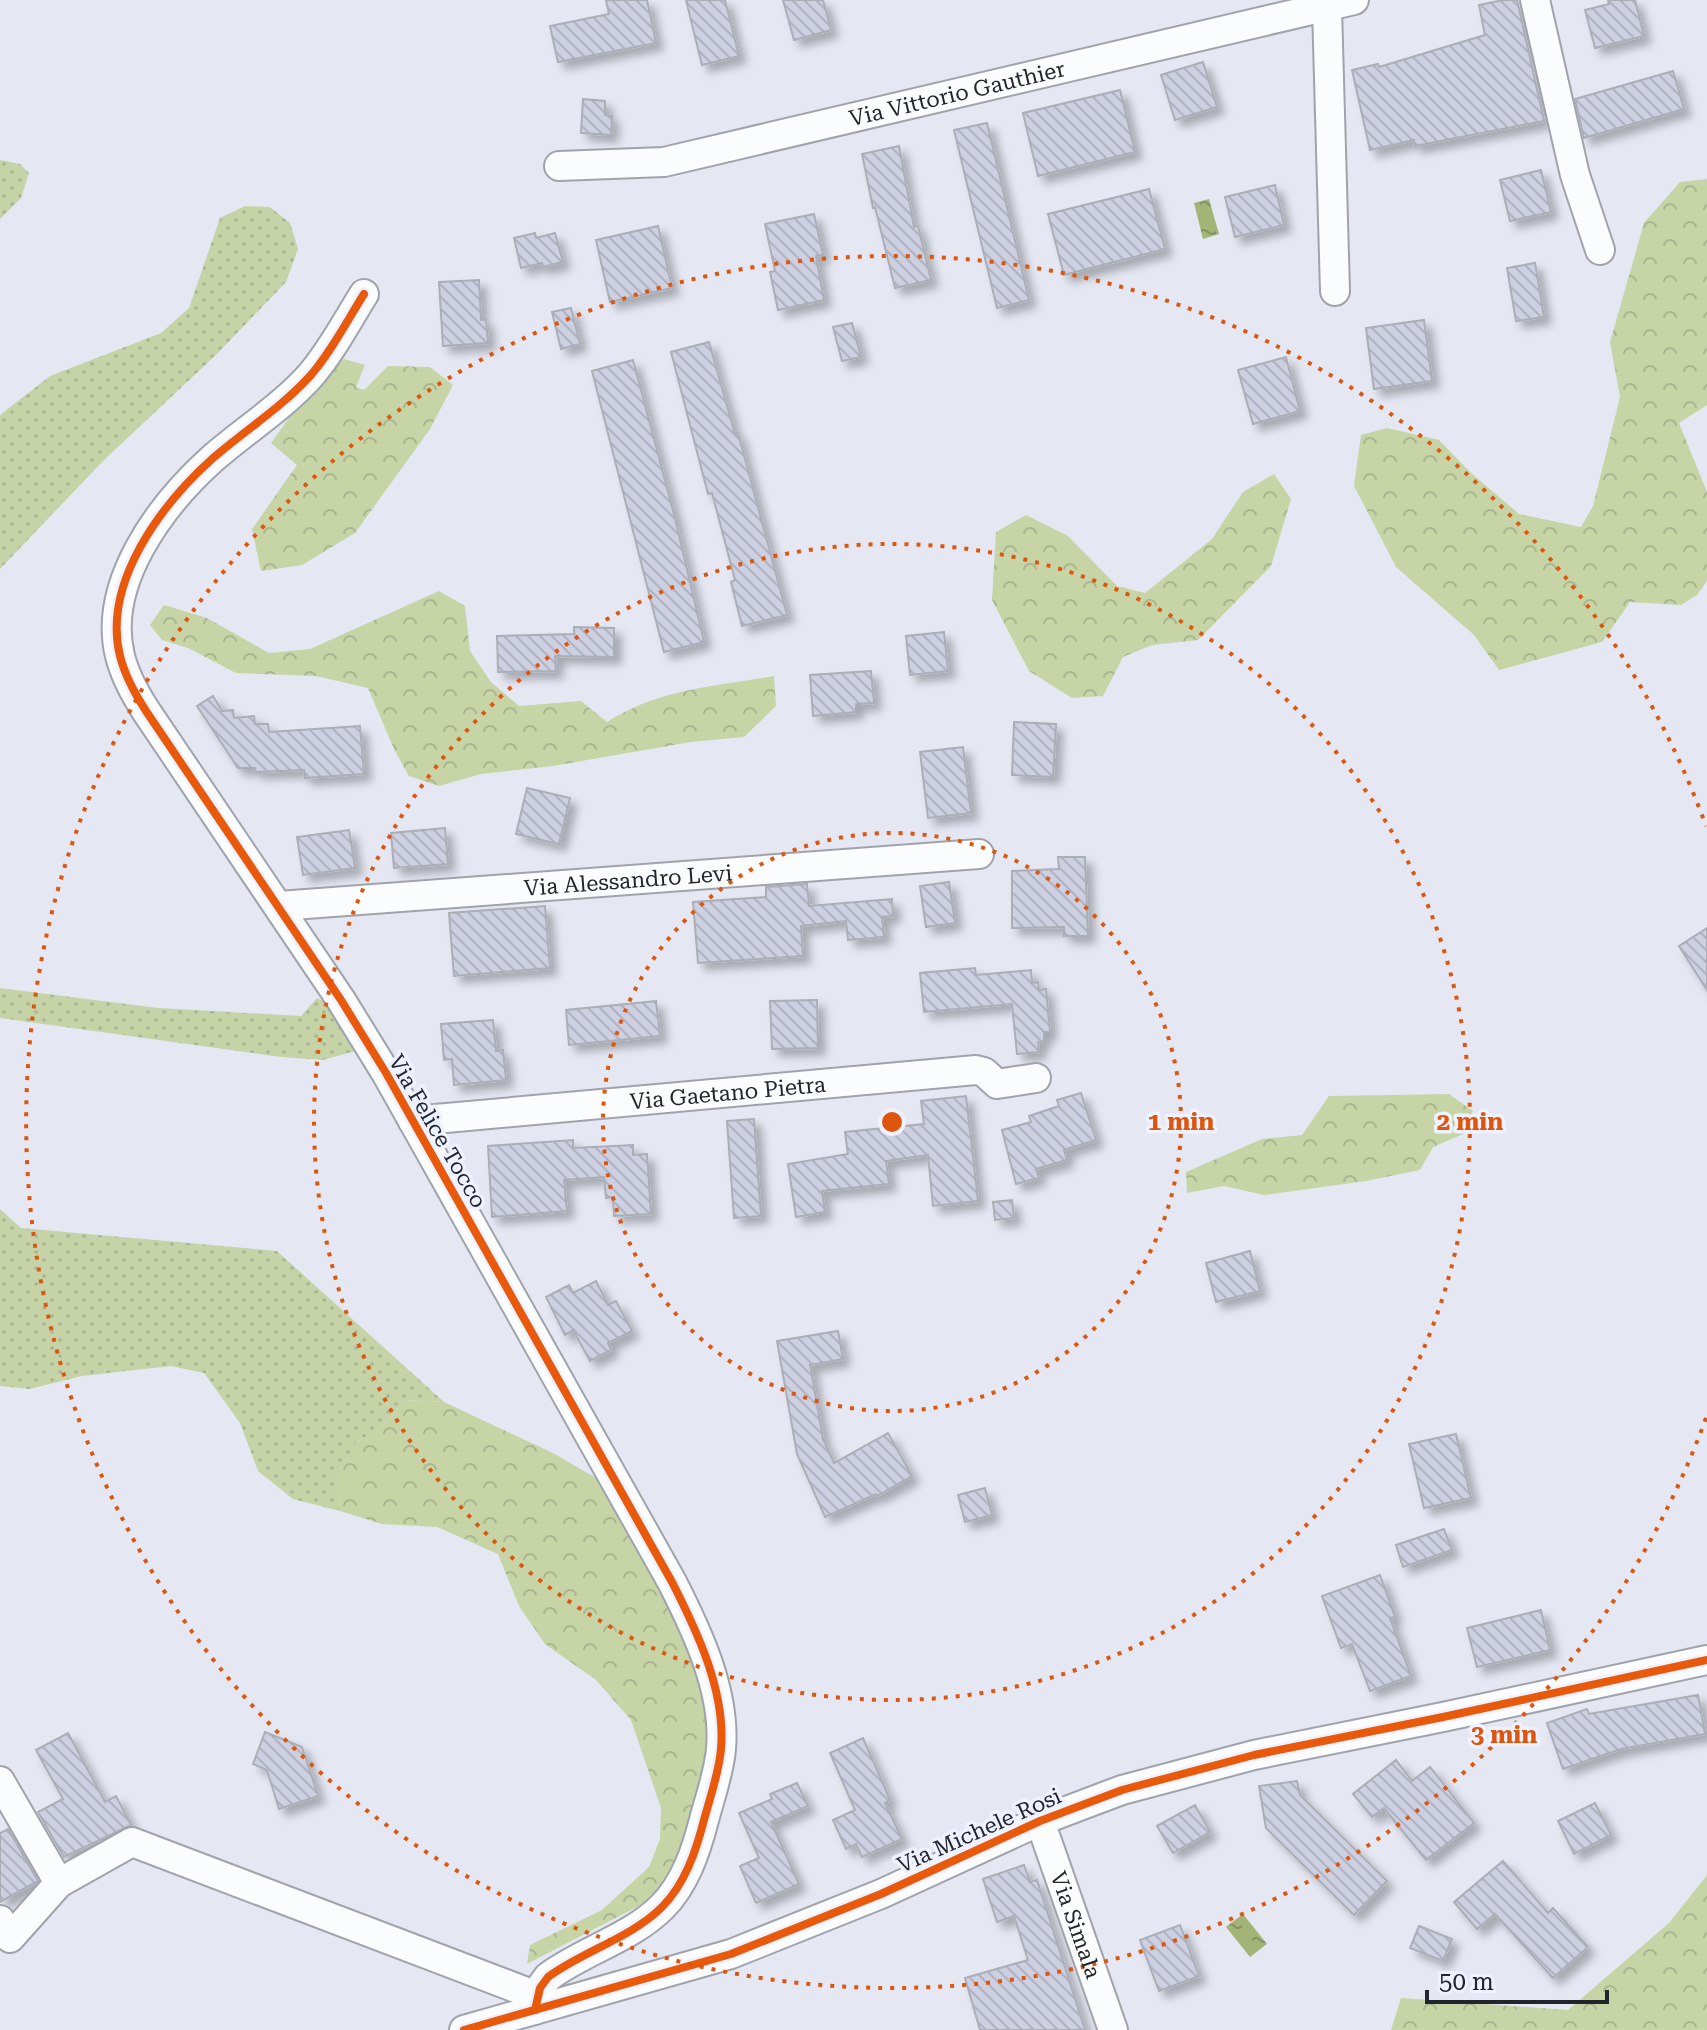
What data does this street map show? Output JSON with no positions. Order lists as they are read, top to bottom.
{
  "streets": {
    "street": [
      "Via Vittorio Gauthier",
      "Via Alessandro Levi",
      "Via Gaetano Pietra",
      "Via Felice Tocco",
      "Via Michele Rosi",
      "Via Simala"
    ]
  },
  "crossings": [
    ["Via Alessandro Levi", "Via Felice Tocco"],
    ["Via Gaetano Pietra", "Via Felice Tocco"],
    ["Via Felice Tocco", "Via Michele Rosi"],
    ["Via Michele Rosi", "Via Simala"]
  ],
  "scale_bar": "50 m",
  "rings": ["1 min", "2 min", "3 min"]
}
